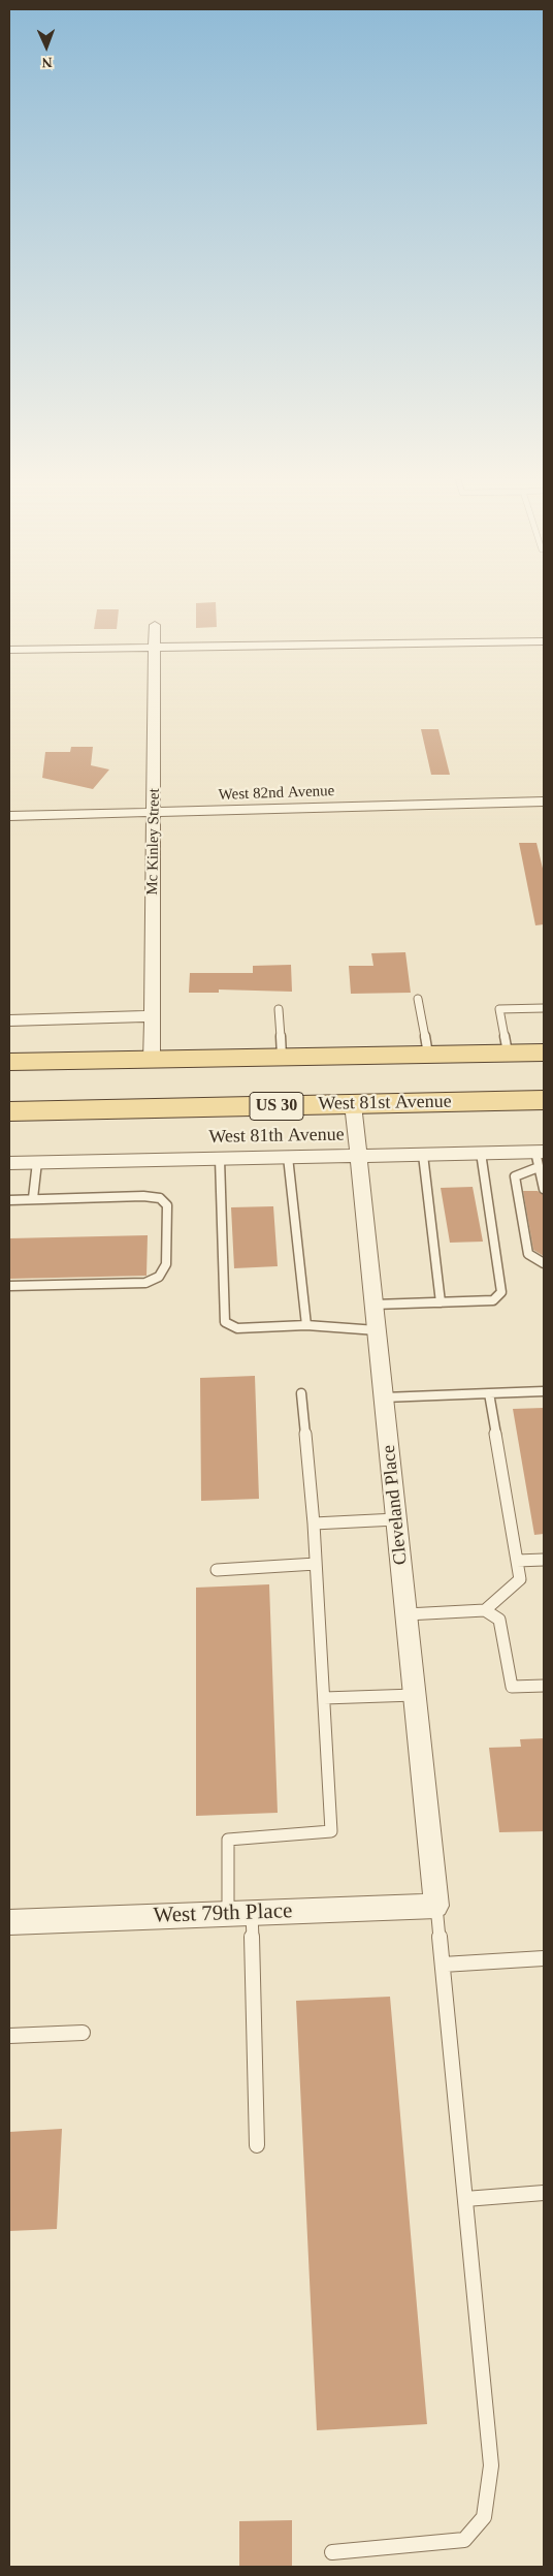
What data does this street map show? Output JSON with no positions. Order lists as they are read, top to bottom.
{
  "streets": {
    "main road": ["West 81st Avenue", "US 30"],
    "street": [
      "West 82nd Avenue",
      "Mc Kinley Street",
      "West 81th Avenue",
      "Cleveland Place",
      "West 79th Place"
    ]
  },
  "crossings": [
    ["West 82nd Avenue", "Mc Kinley Street"],
    ["West 81st Avenue", "Cleveland Place"],
    ["West 81th Avenue", "Cleveland Place"],
    ["Cleveland Place", "West 79th Place"]
  ],
  "north": "bottom"
}
